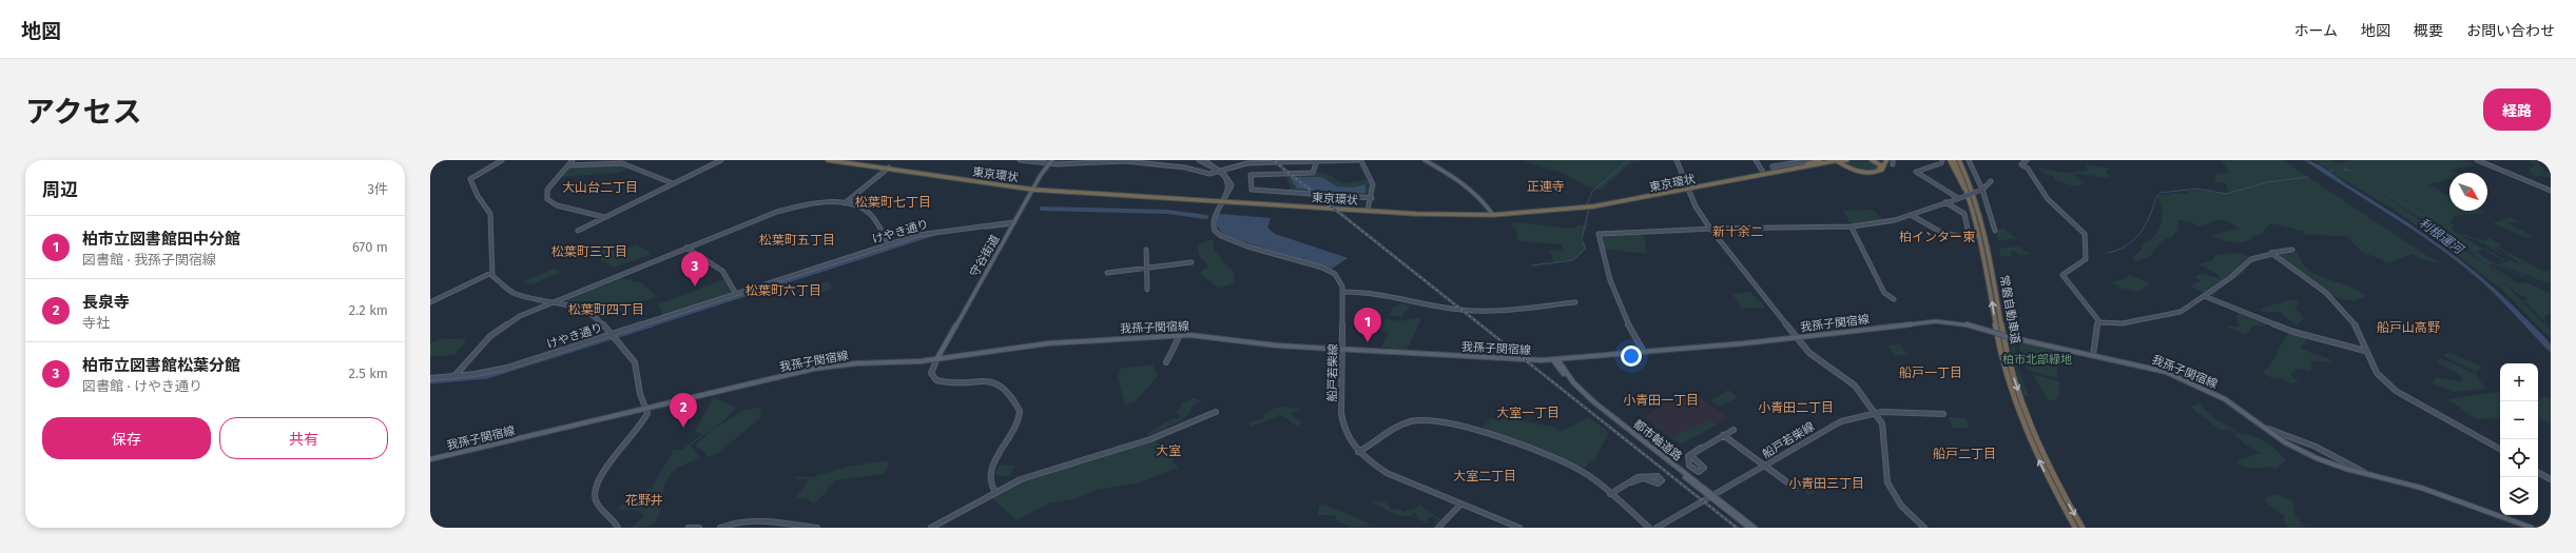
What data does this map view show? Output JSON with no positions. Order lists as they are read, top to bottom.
{
  "streets": {
    "highway": ["東京環状", "常磐自動車道"],
    "main road": ["守谷街道", "我孫子関宿線", "都市軸道路"],
    "street": ["けやき通り", "船戸若柴線"]
  },
  "crossings": [
    ["東京環状", "守谷街道"],
    ["けやき通り", "守谷街道"],
    ["守谷街道", "我孫子関宿線"],
    ["我孫子関宿線", "船戸若柴線"],
    ["我孫子関宿線", "都市軸道路"],
    ["船戸若柴線", "都市軸道路"]
  ],
  "districts": [
    "正連寺",
    "大山台二丁目",
    "松葉町七丁目",
    "新十余二",
    "柏インター東",
    "松葉町五丁目",
    "松葉町三丁目",
    "松葉町六丁目",
    "松葉町四丁目",
    "船戸山高野",
    "船戸一丁目",
    "小青田一丁目",
    "小青田二丁目",
    "大室一丁目",
    "大室",
    "船戸二丁目",
    "大室二丁目",
    "小青田三丁目",
    "花野井"
  ],
  "water": ["利根運河"],
  "parks": ["柏市北部緑地"],
  "north": "bottom right",
  "page": {
    "header": "地図",
    "nav": [
      "ホーム",
      "地図",
      "概要",
      "お問い合わせ"
    ],
    "title": "アクセス",
    "buttons": [
      "経路",
      ["保存", "共有"]
    ],
    "heading": ["周辺", "3件"],
    "list": [
      {
        "mark": "1",
        "name": "柏市立図書館田中分館",
        "note": "図書館 · 我孫子関宿線",
        "value": "670 m"
      },
      {
        "mark": "2",
        "name": "長泉寺",
        "note": "寺社",
        "value": "2.2 km"
      },
      {
        "mark": "3",
        "name": "柏市立図書館松葉分館",
        "note": "図書館 · けやき通り",
        "value": "2.5 km"
      }
    ],
    "pins": ["3", "1", "2"],
    "map_buttons": ["+", "−"]
  }
}
